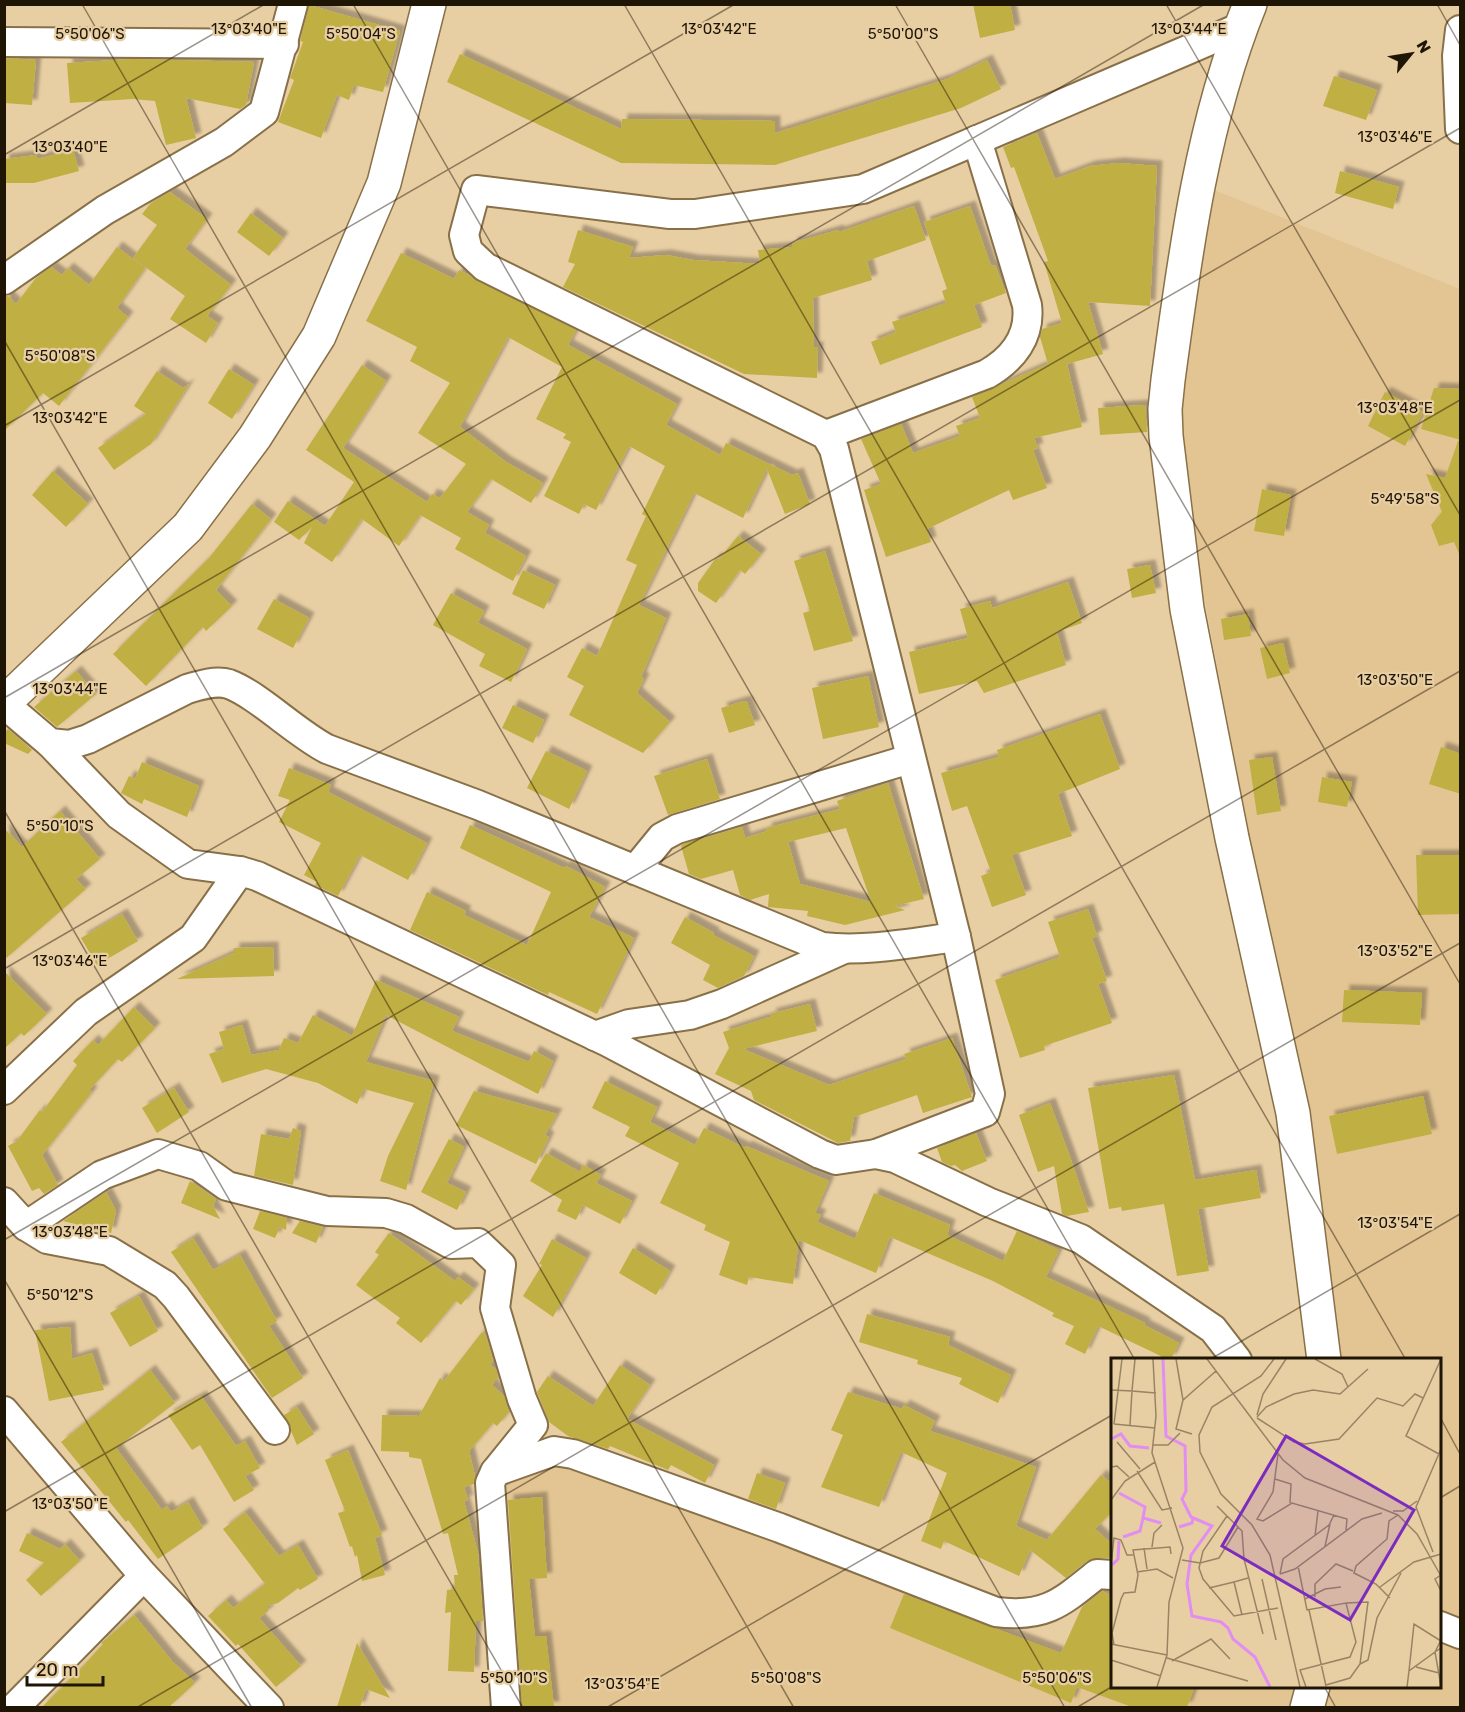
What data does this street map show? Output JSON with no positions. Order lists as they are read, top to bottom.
{
  "scale_bar": "20 m",
  "north": "top right",
  "coordinates": [
    "13°03'40\"E",
    "13°03'42\"E",
    "13°03'44\"E",
    "5°50'06\"S",
    "5°50'04\"S",
    "5°50'00\"S",
    "13°03'46\"E",
    "5°50'08\"S",
    "13°03'48\"E",
    "5°49'58\"S",
    "13°03'50\"E",
    "5°50'10\"S",
    "13°03'52\"E",
    "13°03'54\"E",
    "5°50'12\"S"
  ]
}
